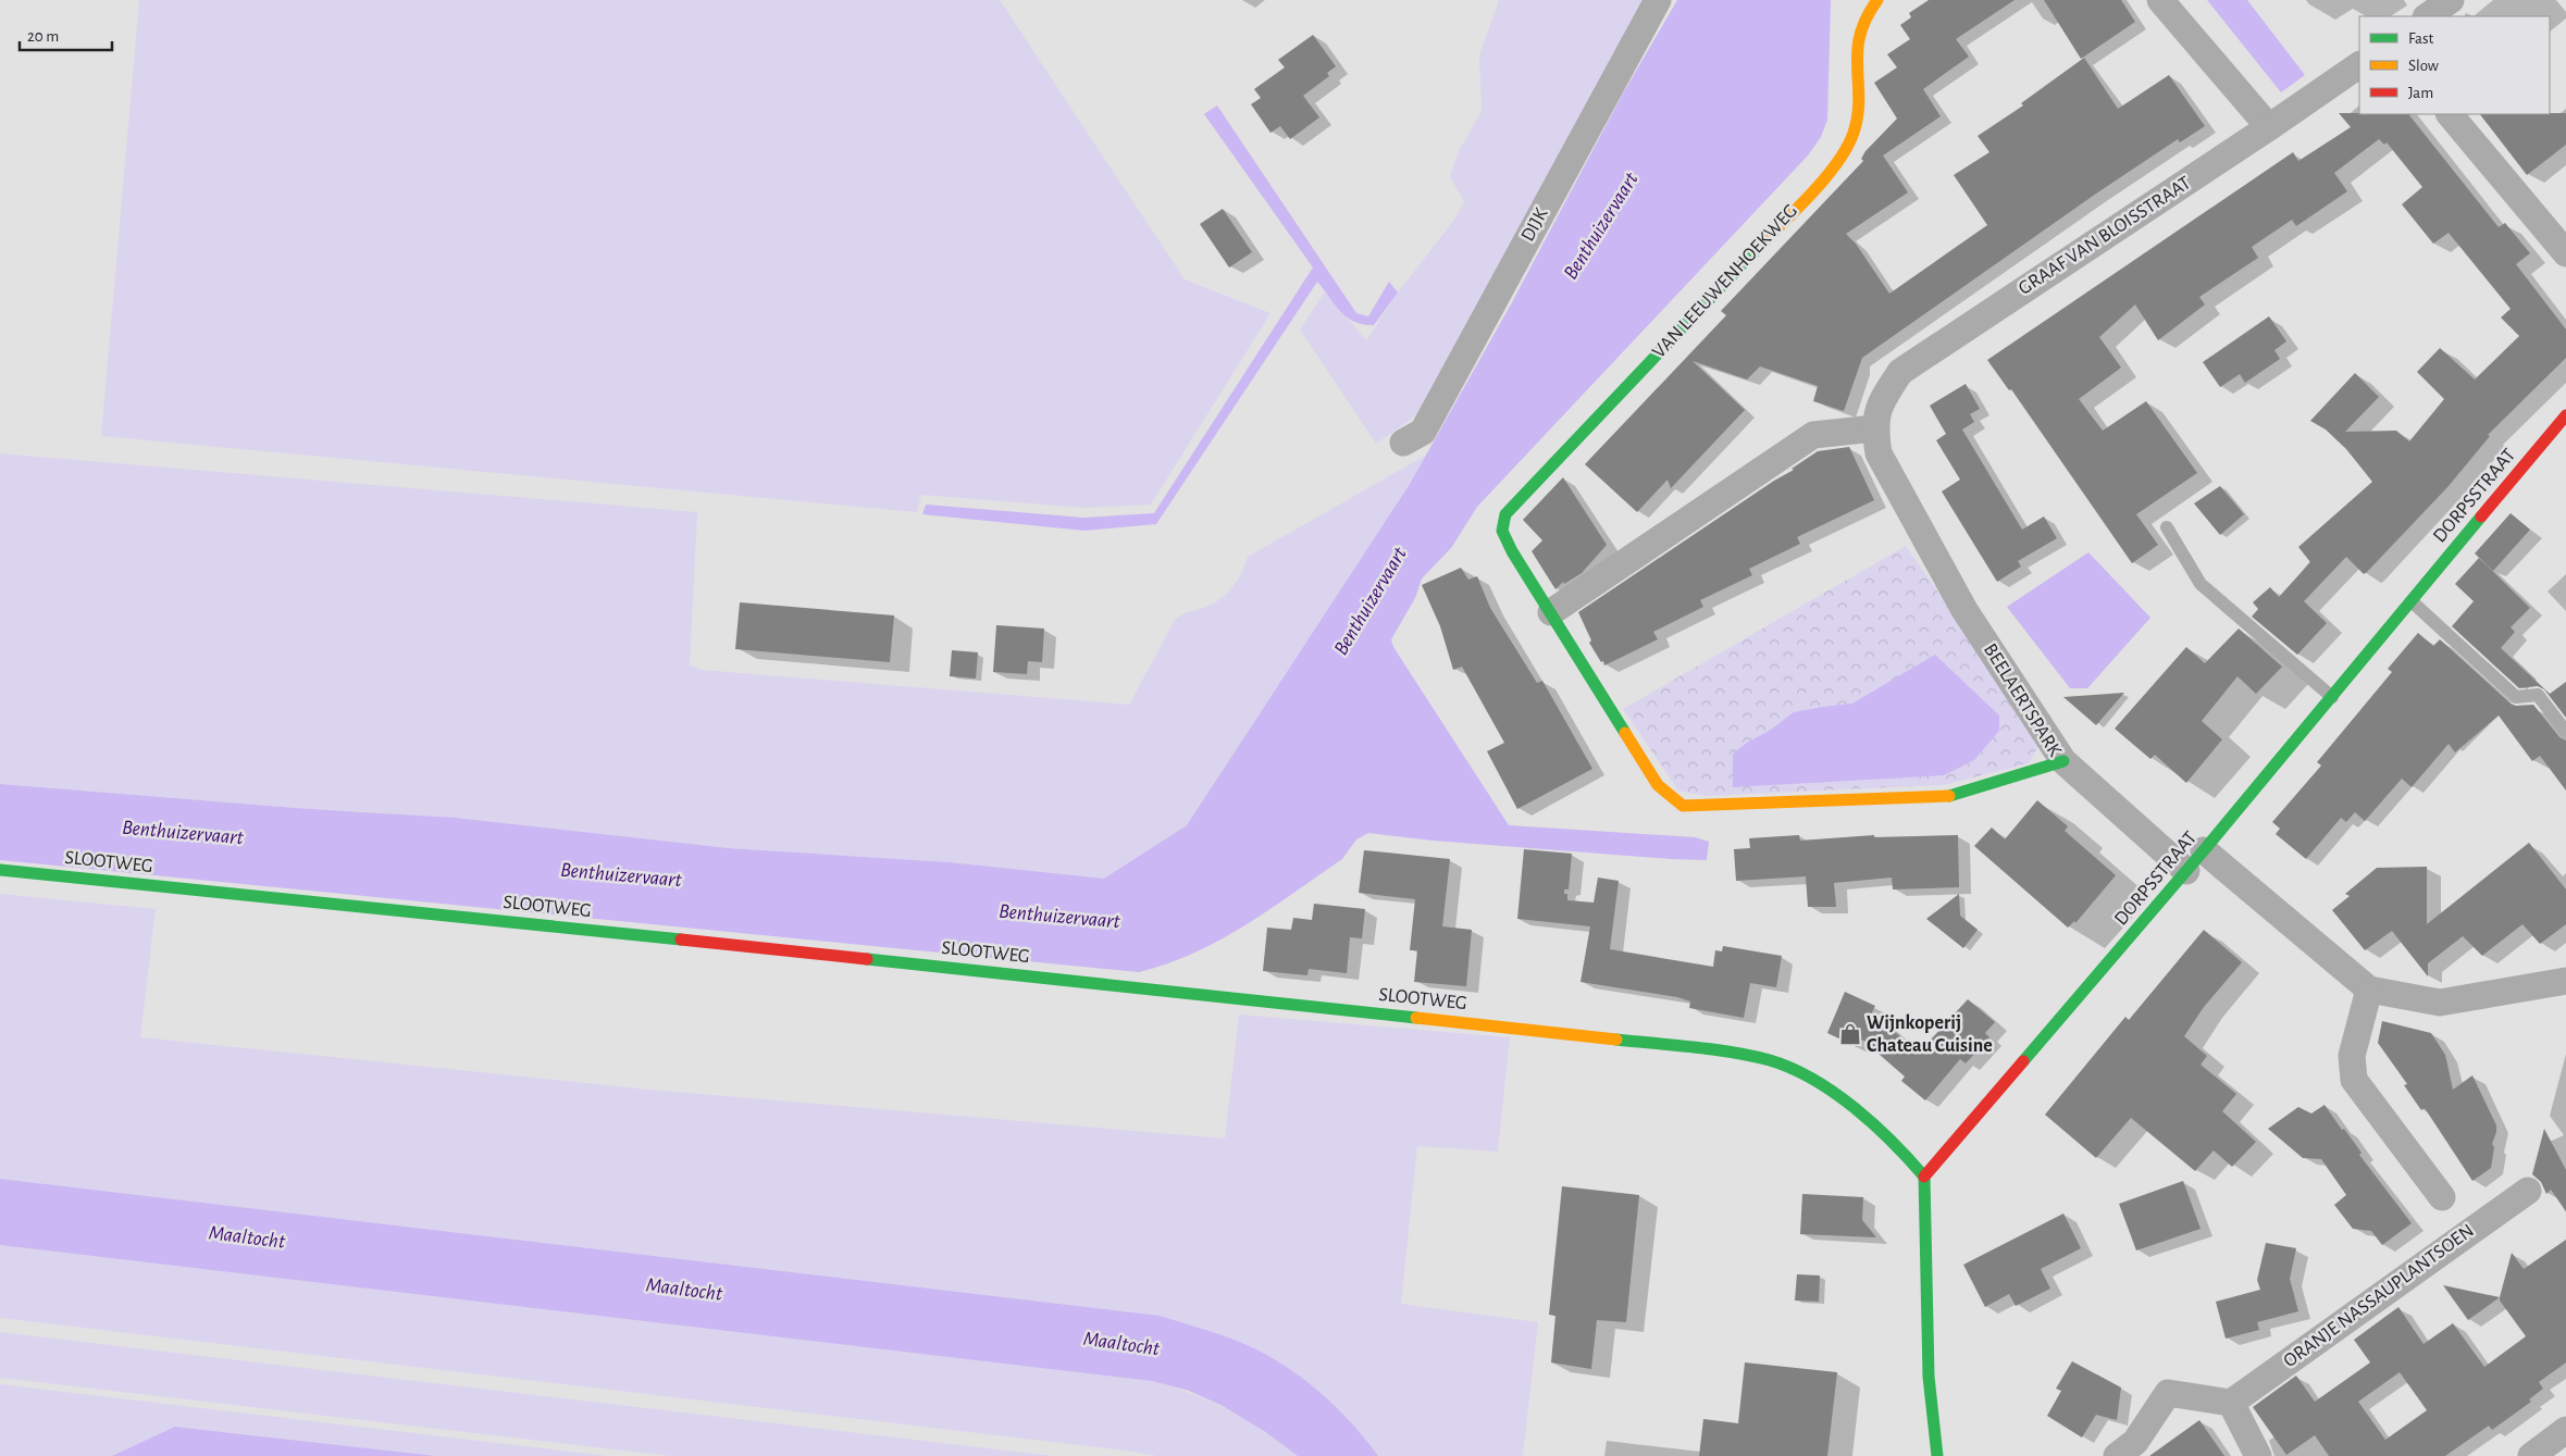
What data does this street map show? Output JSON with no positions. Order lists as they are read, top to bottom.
{
  "streets": {
    "street": [
      "DIJK",
      "GRAAF VAN BLOISSTRAAT",
      "VAN LEEUWENHOEKWEG",
      "DORPSSTRAAT",
      "BEELAERTSPARK",
      "SLOOTWEG",
      "ORANJE NASSAUPLANTSOEN"
    ]
  },
  "crossings": [
    ["GRAAF VAN BLOISSTRAAT", "BEELAERTSPARK"],
    ["VAN LEEUWENHOEKWEG", "BEELAERTSPARK"],
    ["DORPSSTRAAT", "SLOOTWEG"]
  ],
  "water": ["Benthuizervaart", "Maaltocht"],
  "places": {
    "shop": ["Wijnkoperij Chateau Cuisine"]
  },
  "legend": ["Fast", "Slow", "Jam"],
  "scale_bar": "20 m"
}
